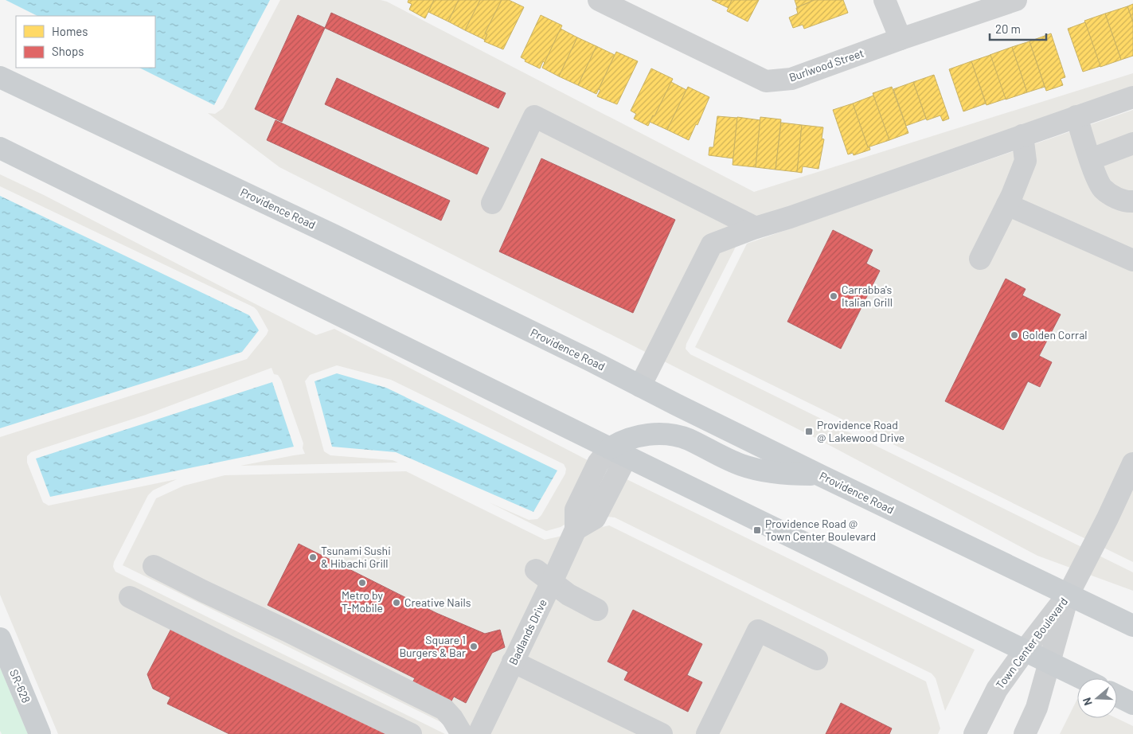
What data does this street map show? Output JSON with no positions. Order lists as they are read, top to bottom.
{
  "streets": {
    "main road": ["Providence Road", "SR-628"],
    "street": ["Burlwood Street", "Badlands Drive", "Town Center Boulevard"]
  },
  "crossings": [
    ["Providence Road", "Town Center Boulevard"]
  ],
  "places": {
    "other": [
      "Carrabba's Italian Grill",
      "Golden Corral",
      "Tsunami Sushi & Hibachi Grill",
      "Metro by T-Mobile",
      "Creative Nails",
      "Square 1 Burgers & Bar"
    ],
    "transit": ["Providence Road @ Lakewood Drive", "Providence Road @ Town Center Boulevard"]
  },
  "legend": ["Homes", "Shops"],
  "scale_bar": "20 m",
  "north": "left"
}
